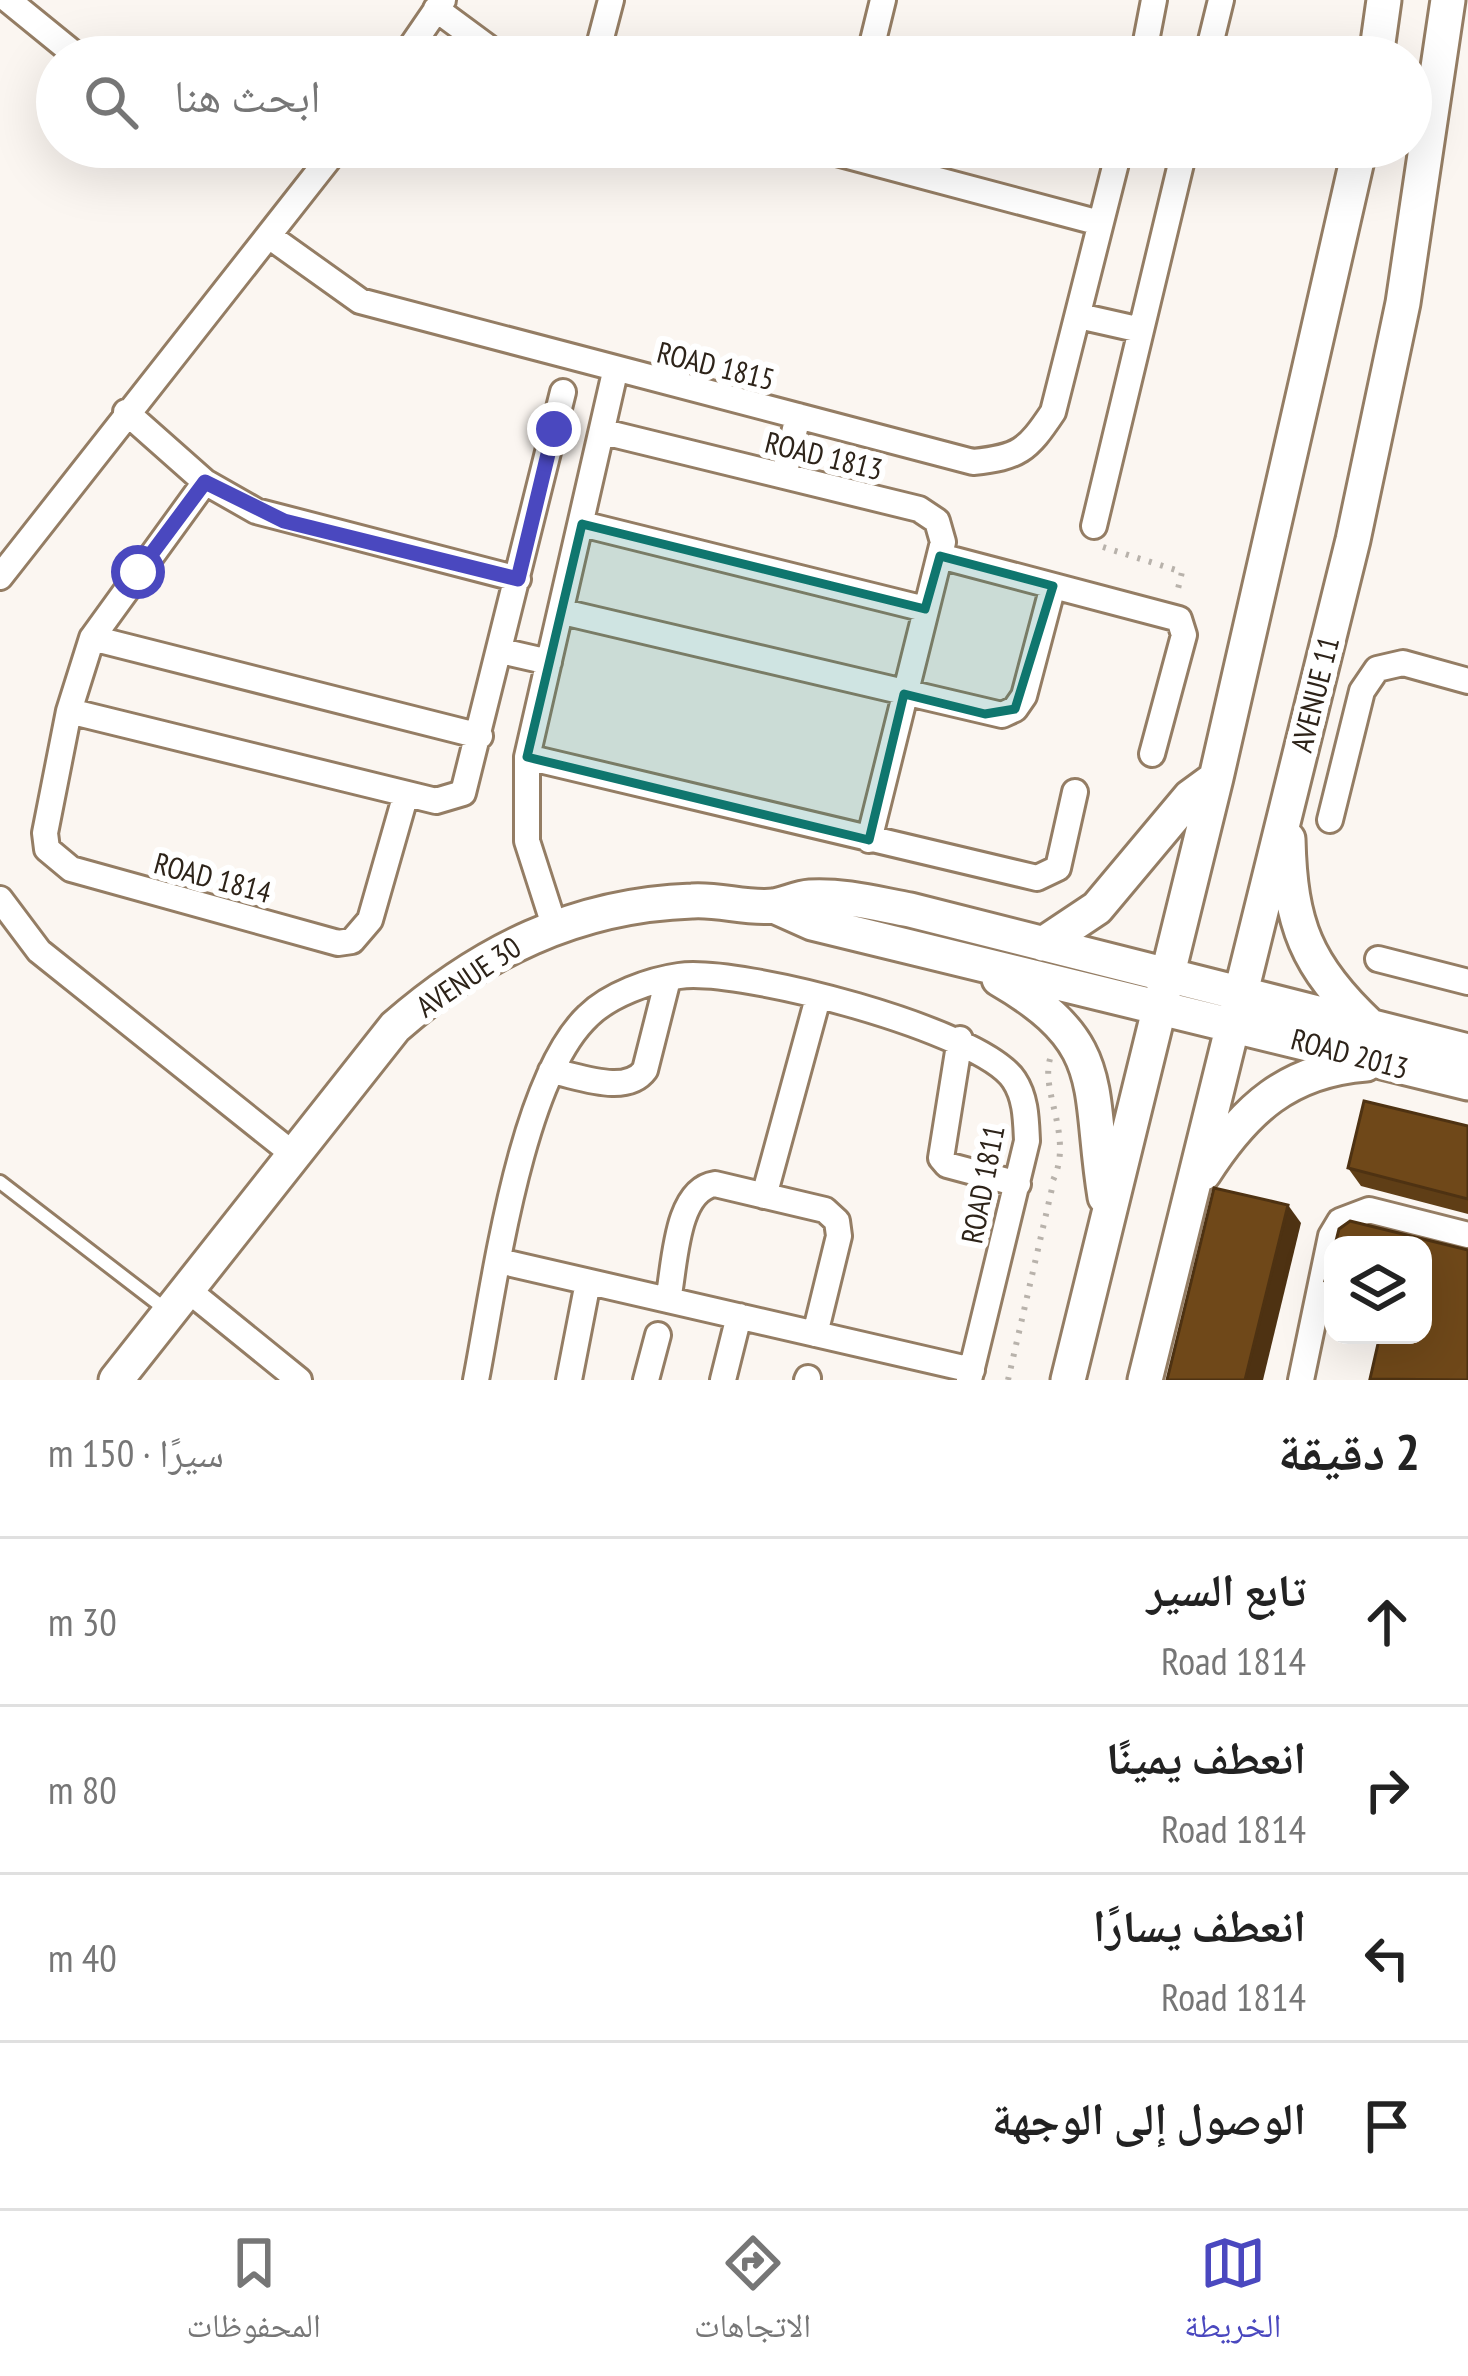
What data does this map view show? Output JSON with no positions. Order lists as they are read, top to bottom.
{
  "streets": {
    "street": [
      "ROAD 1815",
      "ROAD 1813",
      "AVENUE 11",
      "ROAD 1814",
      "AVENUE 30",
      "ROAD 2013",
      "ROAD 1811"
    ]
  },
  "crossings": [
    ["AVENUE 11", "AVENUE 30"],
    ["AVENUE 11", "ROAD 2013"],
    ["AVENUE 30", "ROAD 2013"]
  ],
  "page": {
    "search": "ابحث هنا",
    "heading": ["2 دقيقة", "سيرًا · 150 m"],
    "list": [
      ["تابع السير", "Road 1814", "30 m"],
      ["انعطف يمينًا", "Road 1814", "80 m"],
      ["انعطف يسارًا", "Road 1814", "40 m"],
      "الوصول إلى الوجهة"
    ],
    "nav": ["الخريطة", "الاتجاهات", "المحفوظات"]
  }
}
